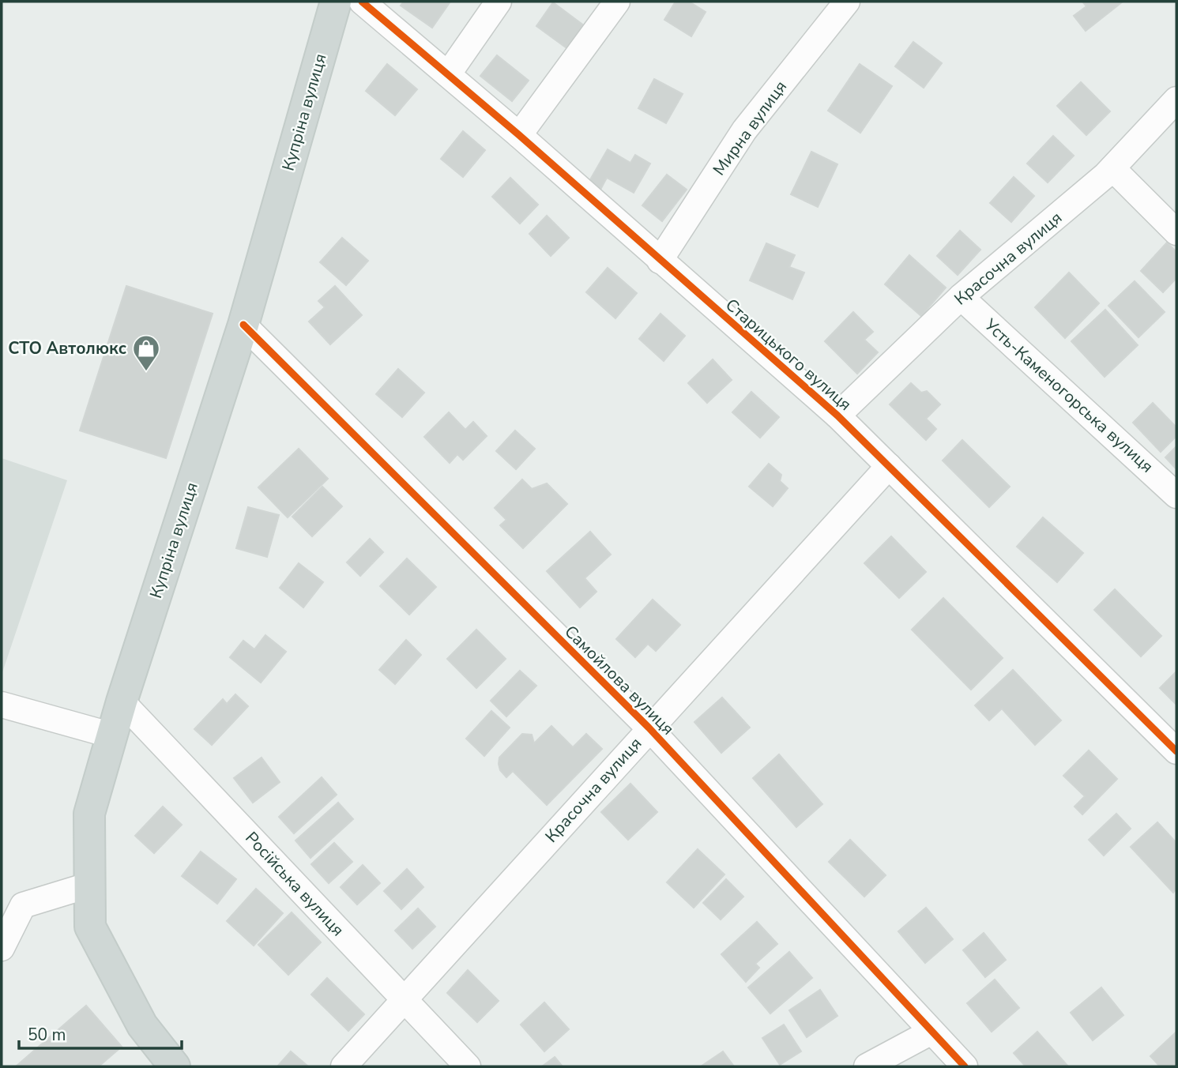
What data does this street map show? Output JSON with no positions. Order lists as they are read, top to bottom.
{
  "streets": {
    "main road": ["Купріна вулиця"],
    "street": [
      "Мирна вулиця",
      "Красочна вулиця",
      "Старицького вулиця",
      "Усть-Каменогорська вулиця",
      "Самойлова вулиця",
      "Російська вулиця"
    ]
  },
  "crossings": [
    ["Купріна вулиця", "Самойлова вулиця"],
    ["Купріна вулиця", "Російська вулиця"],
    ["Мирна вулиця", "Старицького вулиця"],
    ["Красочна вулиця", "Старицького вулиця"],
    ["Красочна вулиця", "Усть-Каменогорська вулиця"],
    ["Красочна вулиця", "Самойлова вулиця"],
    ["Красочна вулиця", "Російська вулиця"]
  ],
  "places": {
    "shop": ["СТО Автолюкс"]
  },
  "scale_bar": "50 m"
}
